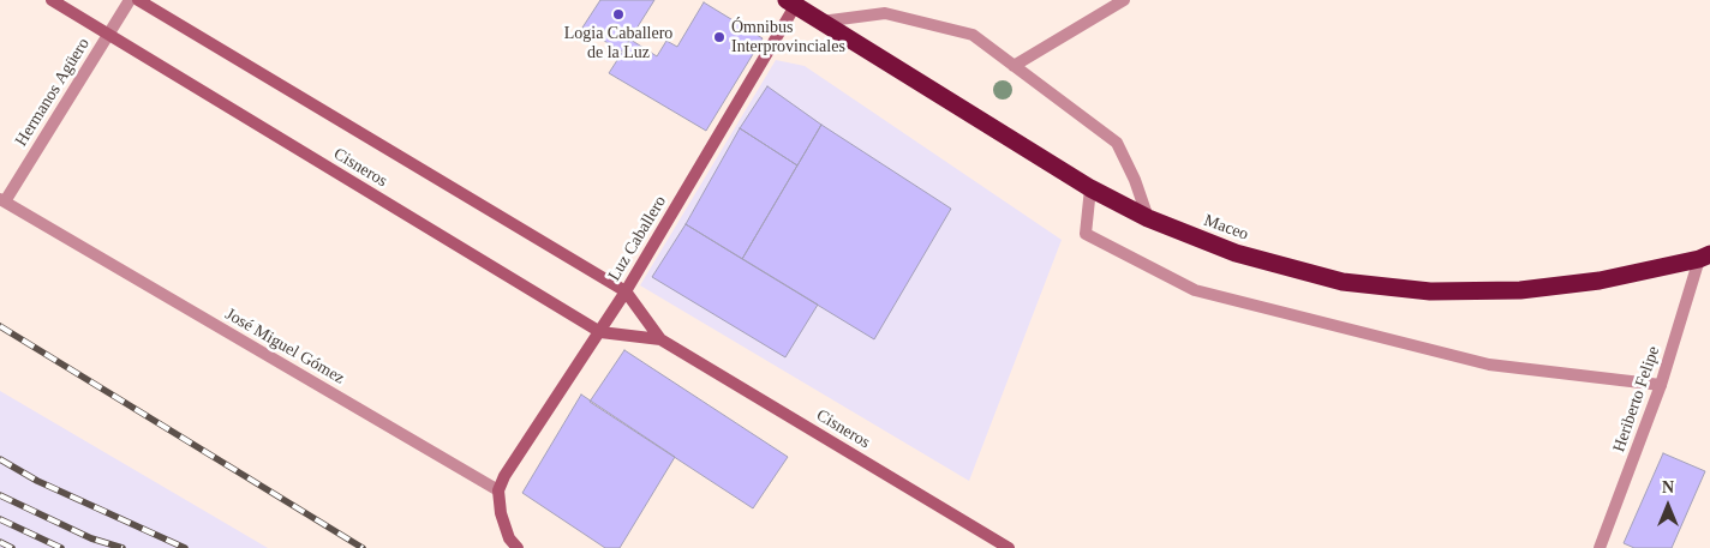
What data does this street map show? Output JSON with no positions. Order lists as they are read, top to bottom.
{
  "streets": {
    "highway": ["Maceo"],
    "street": [
      "Hermanos Agüero",
      "Cisneros",
      "Luz Caballero",
      "José Miguel Gómez",
      "Heriberto Felipe"
    ]
  },
  "crossings": [
    ["Hermanos Agüero", "Cisneros"],
    ["Hermanos Agüero", "José Miguel Gómez"],
    ["Cisneros", "Luz Caballero"],
    ["Maceo", "Luz Caballero"],
    ["Maceo", "Heriberto Felipe"],
    ["Luz Caballero", "José Miguel Gómez"]
  ],
  "places": ["Logia Caballero de la Luz", "Ómnibus Interprovinciales"],
  "north": "top"
}
